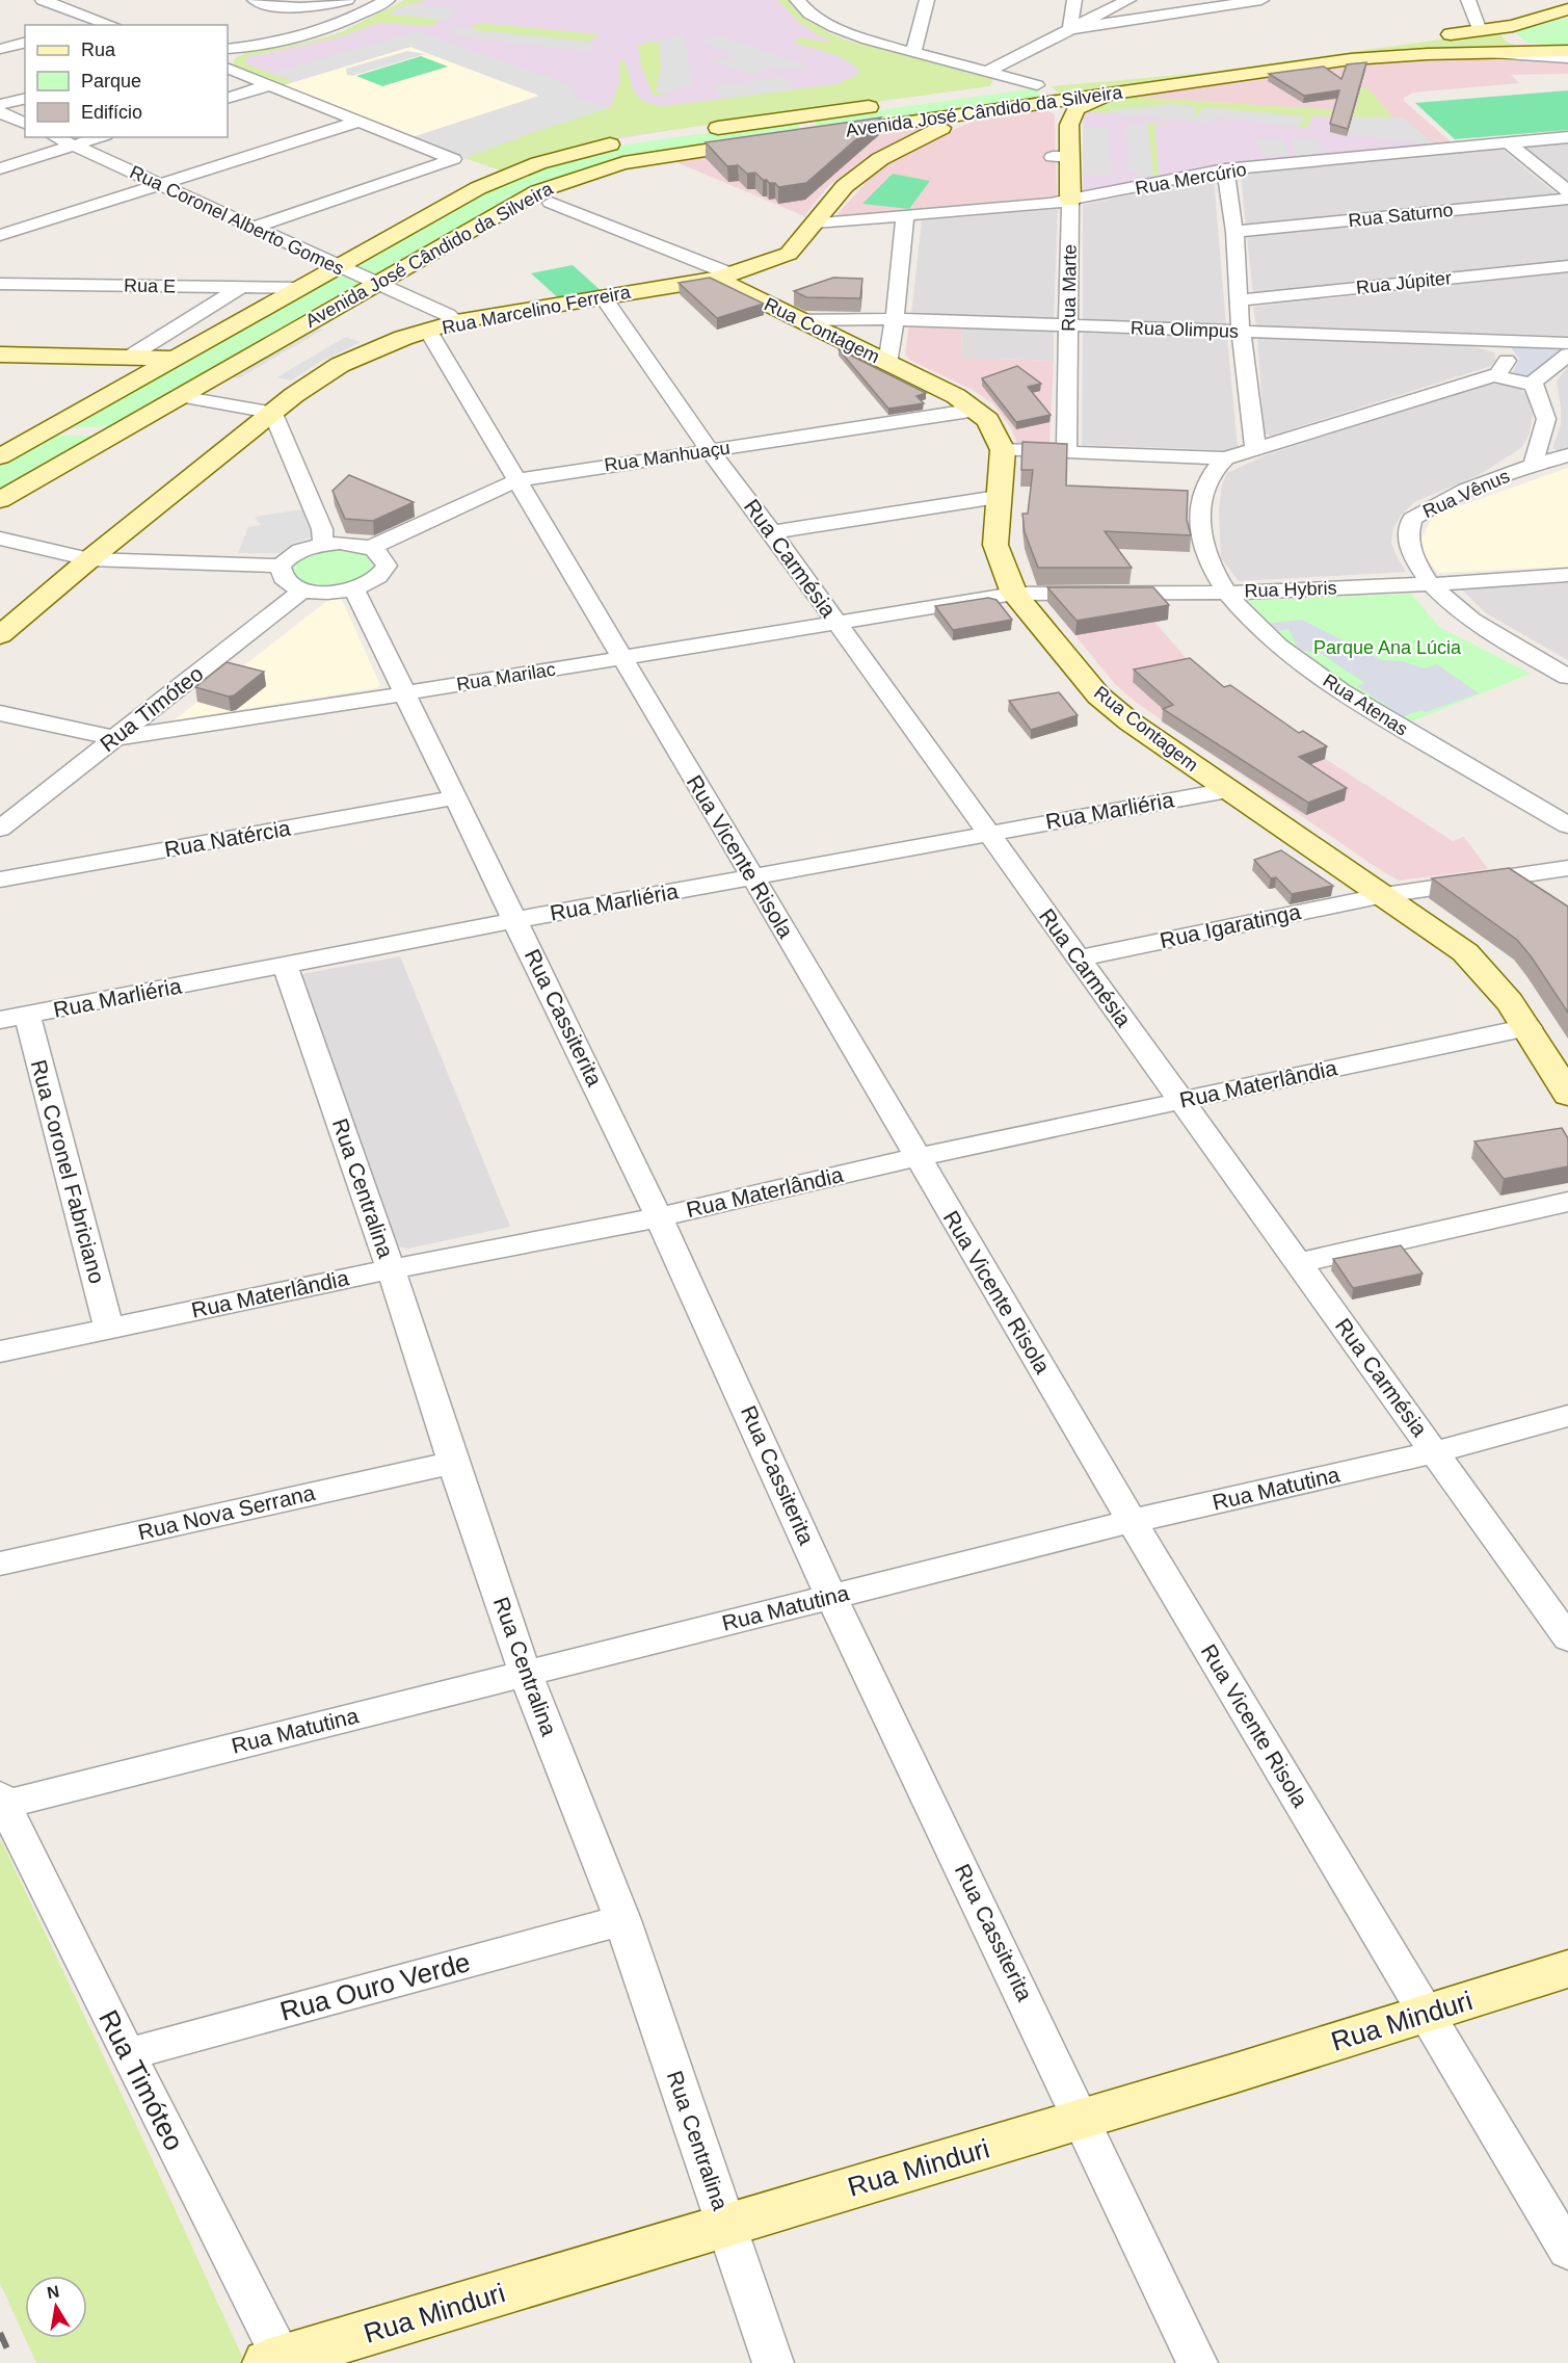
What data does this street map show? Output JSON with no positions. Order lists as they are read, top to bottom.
{
  "streets": {
    "main road": [
      "Avenida José Cândido da Silveira",
      "Rua Marte",
      "Rua Marcelino Ferreira",
      "Rua Contagem",
      "Rua Minduri"
    ],
    "street": [
      "Rua Mercúrio",
      "Rua Saturno",
      "Rua Coronel Alberto Gomes",
      "Rua Júpiter",
      "Rua E",
      "Rua Olimpus",
      "Rua Manhuaçu",
      "Rua Vênus",
      "Rua Carmésia",
      "Rua Hybris",
      "Rua Marilac",
      "Rua Atenas",
      "Rua Timóteo",
      "Rua Marliéria",
      "Rua Natércia",
      "Rua Vicente Risola",
      "Rua Igaratinga",
      "Rua Cassiterita",
      "Rua Materlândia",
      "Rua Coronel Fabriciano",
      "Rua Centralina",
      "Rua Matutina",
      "Rua Nova Serrana",
      "Rua Ouro Verde"
    ]
  },
  "crossings": [
    ["Avenida José Cândido da Silveira", "Rua Coronel Alberto Gomes"],
    ["Avenida José Cândido da Silveira", "Rua E"],
    ["Avenida José Cândido da Silveira", "Rua Marcelino Ferreira"],
    ["Rua Mercúrio", "Rua Marte"],
    ["Rua Mercúrio", "Rua Marcelino Ferreira"],
    ["Rua Coronel Alberto Gomes", "Rua Marcelino Ferreira"],
    ["Rua Marte", "Rua Olimpus"],
    ["Rua Marcelino Ferreira", "Rua Contagem"],
    ["Rua Marcelino Ferreira", "Rua Carmésia"],
    ["Rua Marcelino Ferreira", "Rua Vicente Risola"],
    ["Rua Olimpus", "Rua Contagem"],
    ["Rua Contagem", "Rua Manhuaçu"],
    ["Rua Contagem", "Rua Hybris"],
    ["Rua Contagem", "Rua Marilac"],
    ["Rua Contagem", "Rua Marliéria"],
    ["Rua Contagem", "Rua Igaratinga"],
    ["Rua Contagem", "Rua Materlândia"],
    ["Rua Manhuaçu", "Rua Carmésia"],
    ["Rua Manhuaçu", "Rua Vicente Risola"],
    ["Rua Vênus", "Rua Hybris"],
    ["Rua Carmésia", "Rua Marilac"],
    ["Rua Carmésia", "Rua Marliéria"],
    ["Rua Carmésia", "Rua Igaratinga"],
    ["Rua Carmésia", "Rua Materlândia"],
    ["Rua Carmésia", "Rua Matutina"],
    ["Rua Hybris", "Rua Marilac"],
    ["Rua Hybris", "Rua Atenas"],
    ["Rua Marilac", "Rua Timóteo"],
    ["Rua Marilac", "Rua Vicente Risola"],
    ["Rua Marilac", "Rua Cassiterita"],
    ["Rua Timóteo", "Rua Matutina"],
    ["Rua Timóteo", "Rua Ouro Verde"],
    ["Rua Timóteo", "Rua Minduri"],
    ["Rua Marliéria", "Rua Vicente Risola"],
    ["Rua Marliéria", "Rua Cassiterita"],
    ["Rua Marliéria", "Rua Coronel Fabriciano"],
    ["Rua Marliéria", "Rua Centralina"],
    ["Rua Natércia", "Rua Cassiterita"],
    ["Rua Vicente Risola", "Rua Materlândia"],
    ["Rua Vicente Risola", "Rua Matutina"],
    ["Rua Vicente Risola", "Rua Minduri"],
    ["Rua Cassiterita", "Rua Materlândia"],
    ["Rua Cassiterita", "Rua Matutina"],
    ["Rua Cassiterita", "Rua Minduri"],
    ["Rua Materlândia", "Rua Coronel Fabriciano"],
    ["Rua Materlândia", "Rua Centralina"],
    ["Rua Centralina", "Rua Matutina"],
    ["Rua Centralina", "Rua Nova Serrana"],
    ["Rua Centralina", "Rua Ouro Verde"],
    ["Rua Centralina", "Rua Minduri"]
  ],
  "parks": ["Parque Ana Lúcia"],
  "legend": ["Rua", "Parque", "Edifício"],
  "north": "top"
}
